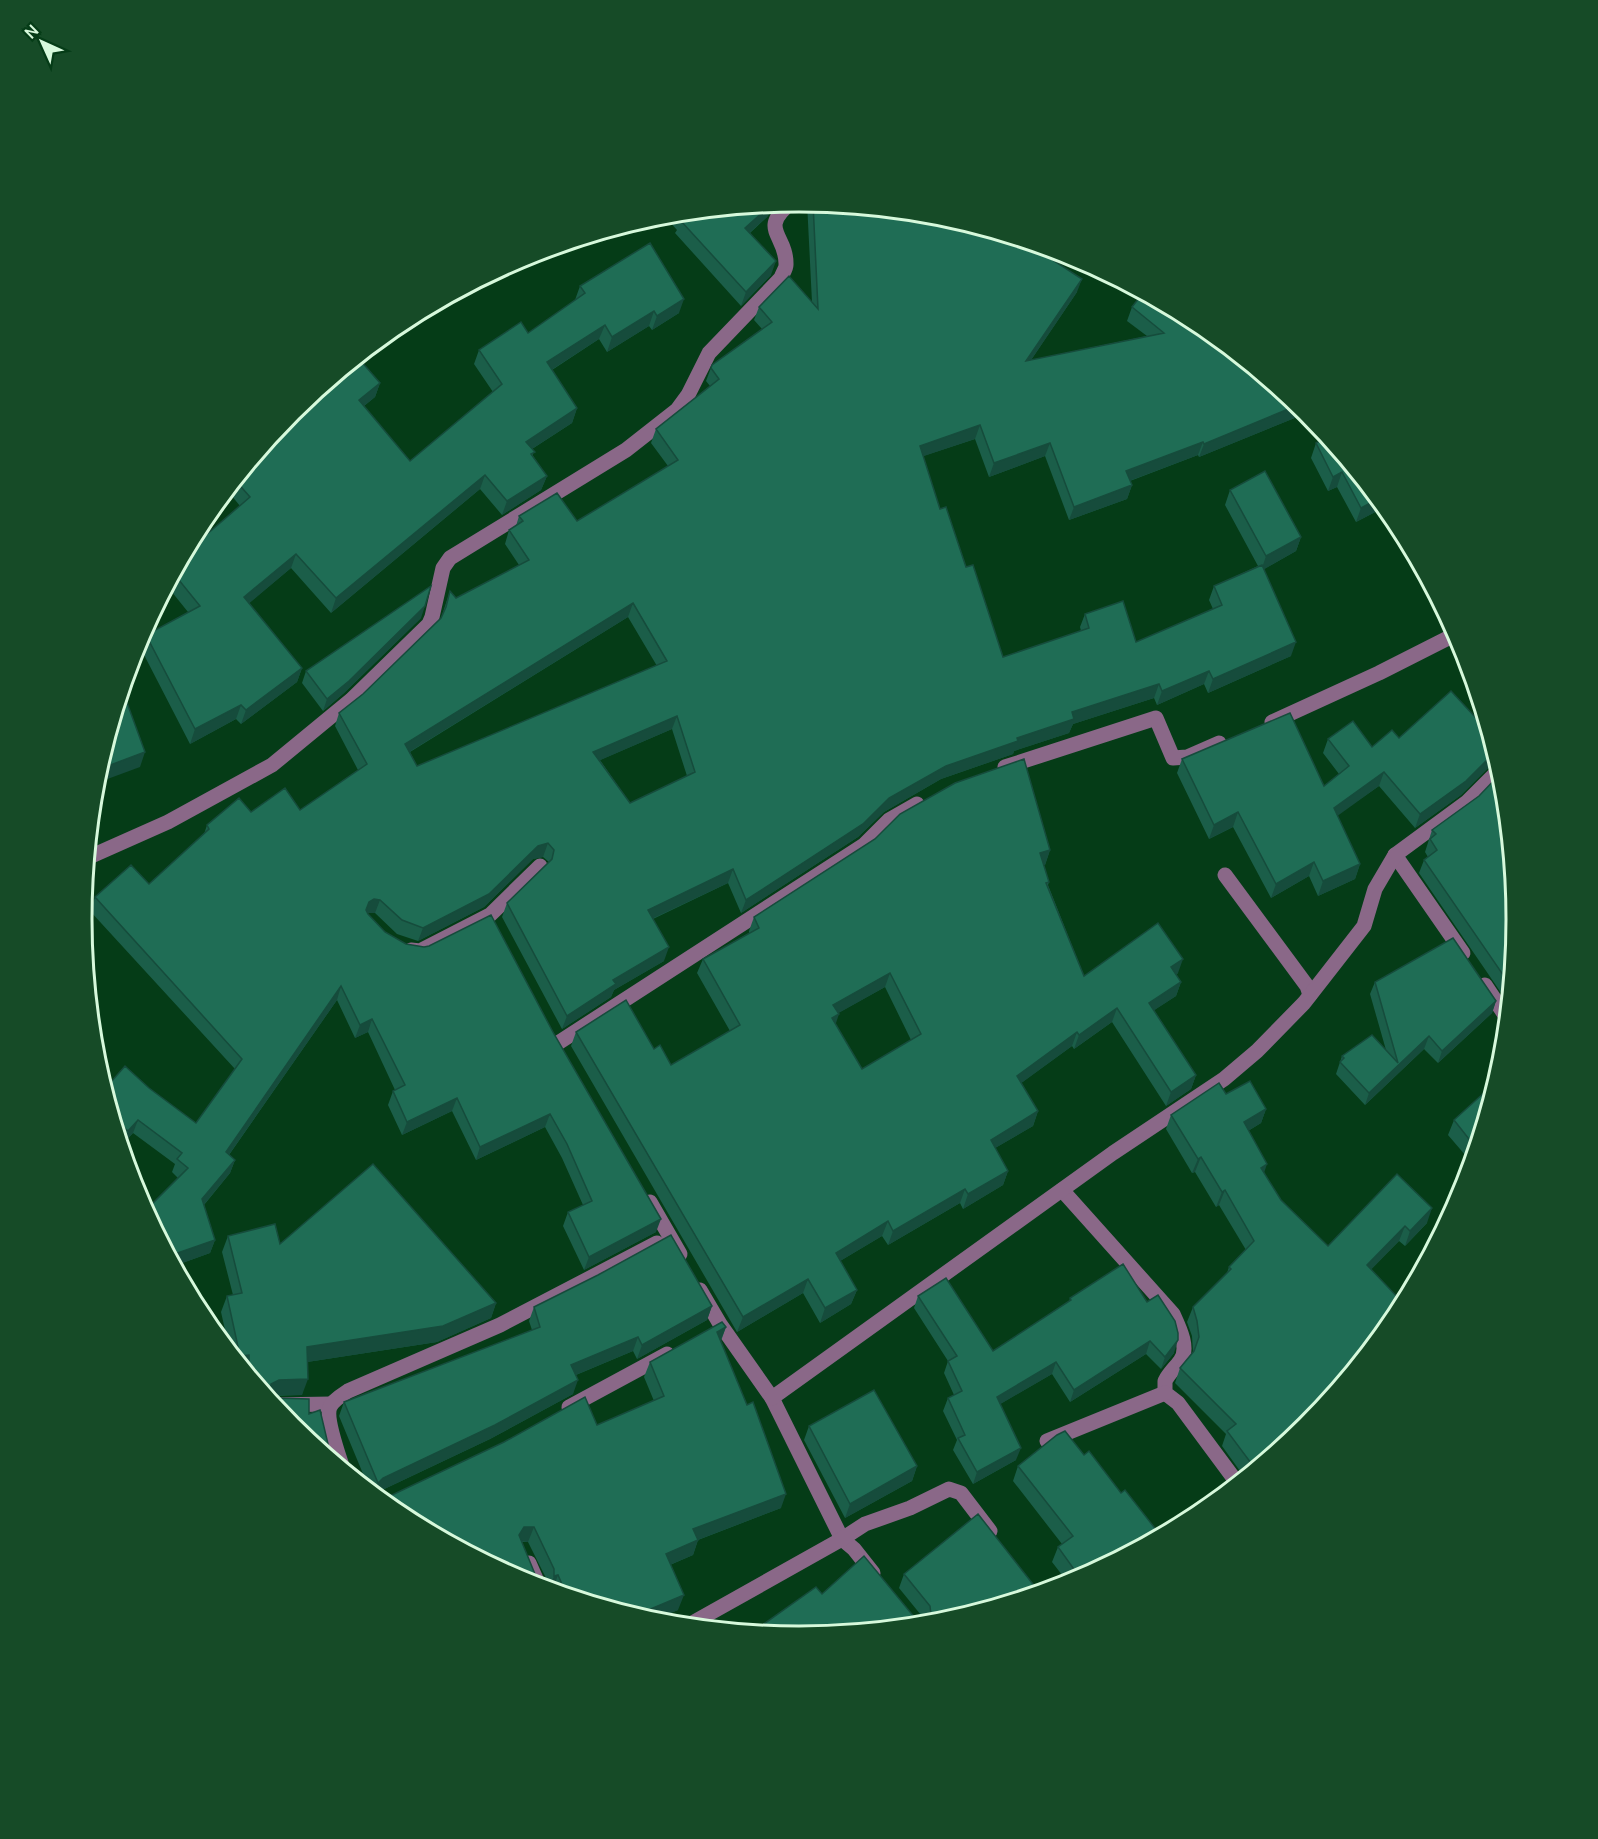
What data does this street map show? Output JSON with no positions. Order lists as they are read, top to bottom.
{
  "north": "top left"
}
